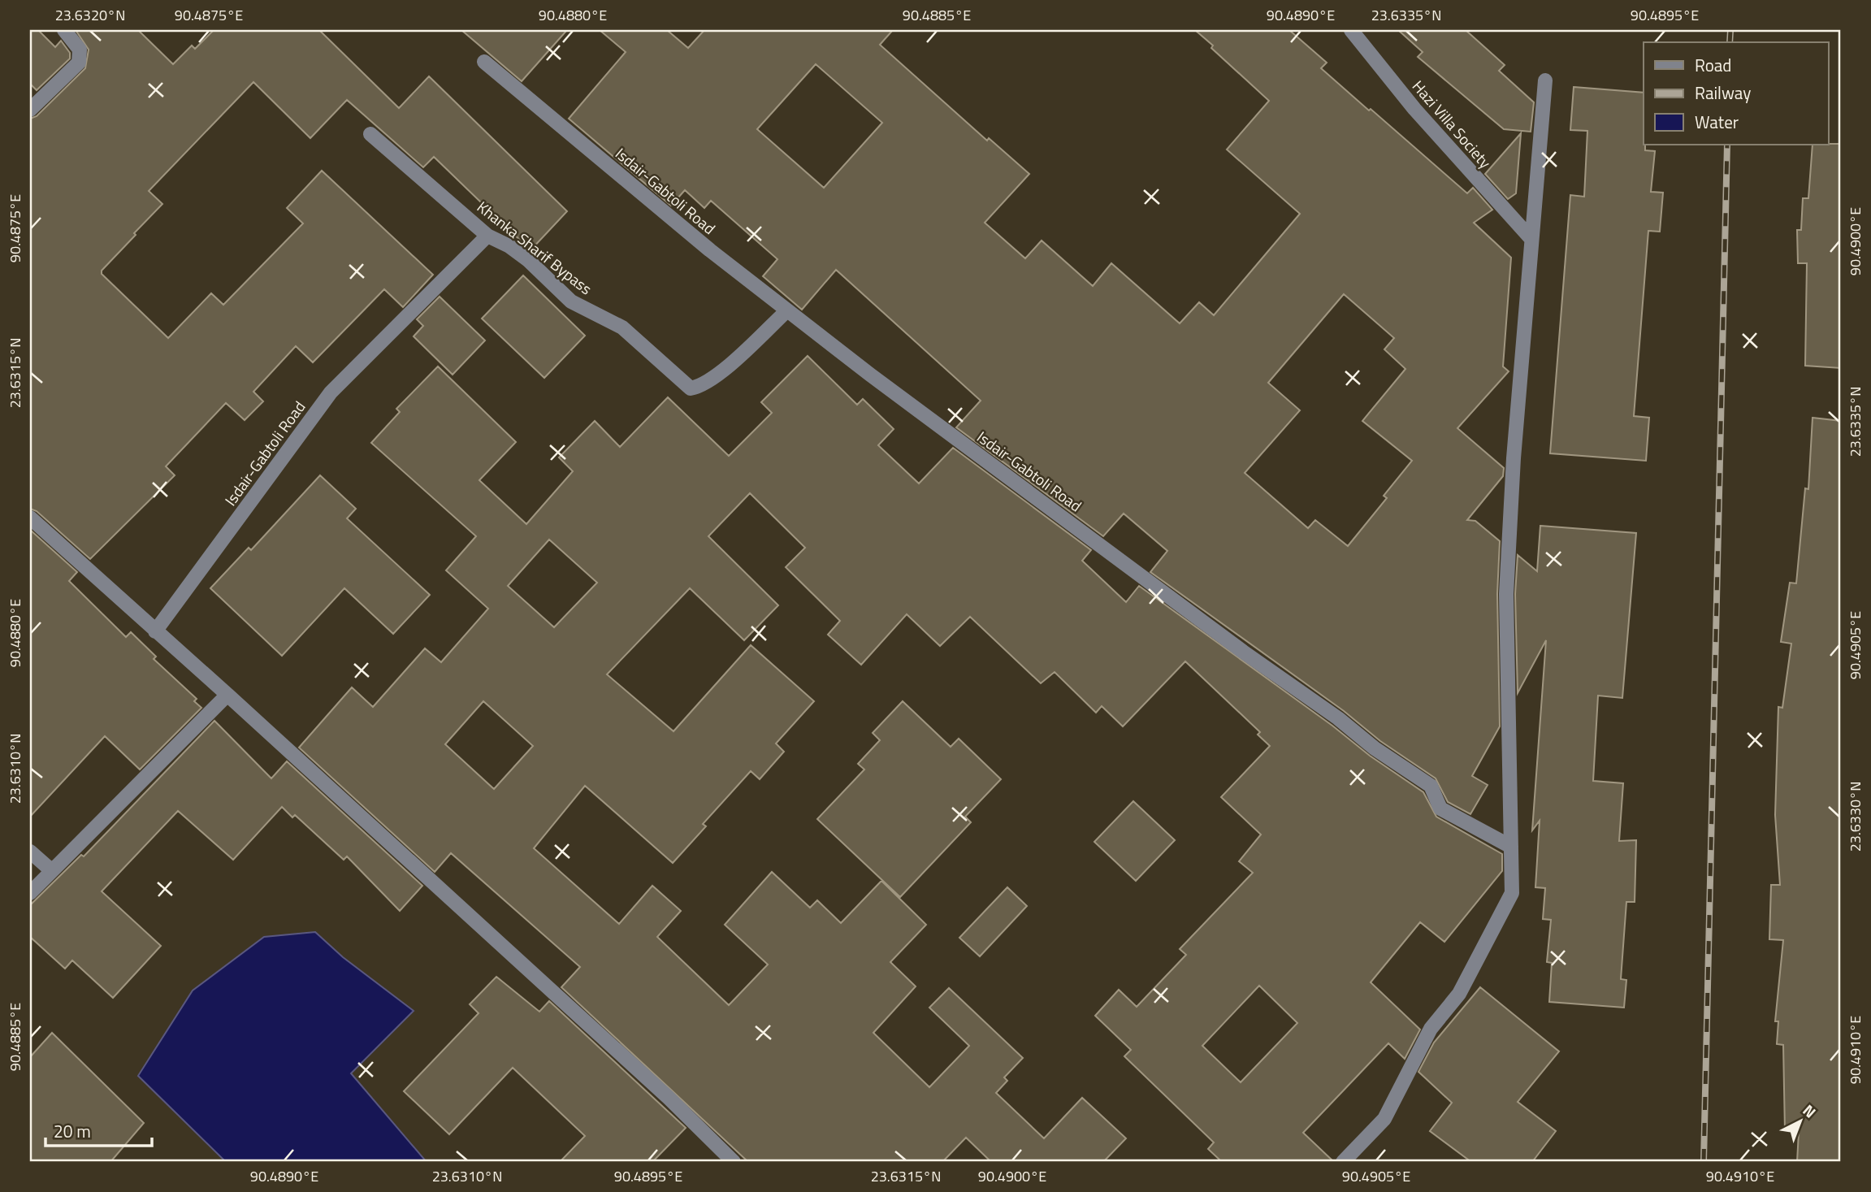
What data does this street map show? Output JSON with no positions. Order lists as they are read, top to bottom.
{
  "streets": {
    "street": ["Hazi Villa Society", "Isdair-Gabtoli Road", "Khanka Sharif Bypass"]
  },
  "crossings": [
    ["Isdair-Gabtoli Road", "Khanka Sharif Bypass"]
  ],
  "legend": ["Road", "Railway", "Water"],
  "scale_bar": "20 m",
  "north": "top right",
  "coordinates": [
    "23.6320°N",
    "90.4875°E",
    "90.4880°E",
    "90.4885°E",
    "90.4890°E",
    "23.6335°N",
    "90.4895°E",
    "90.4900°E",
    "23.6315°N",
    "90.4905°E",
    "23.6310°N",
    "23.6330°N",
    "90.4910°E"
  ]
}
